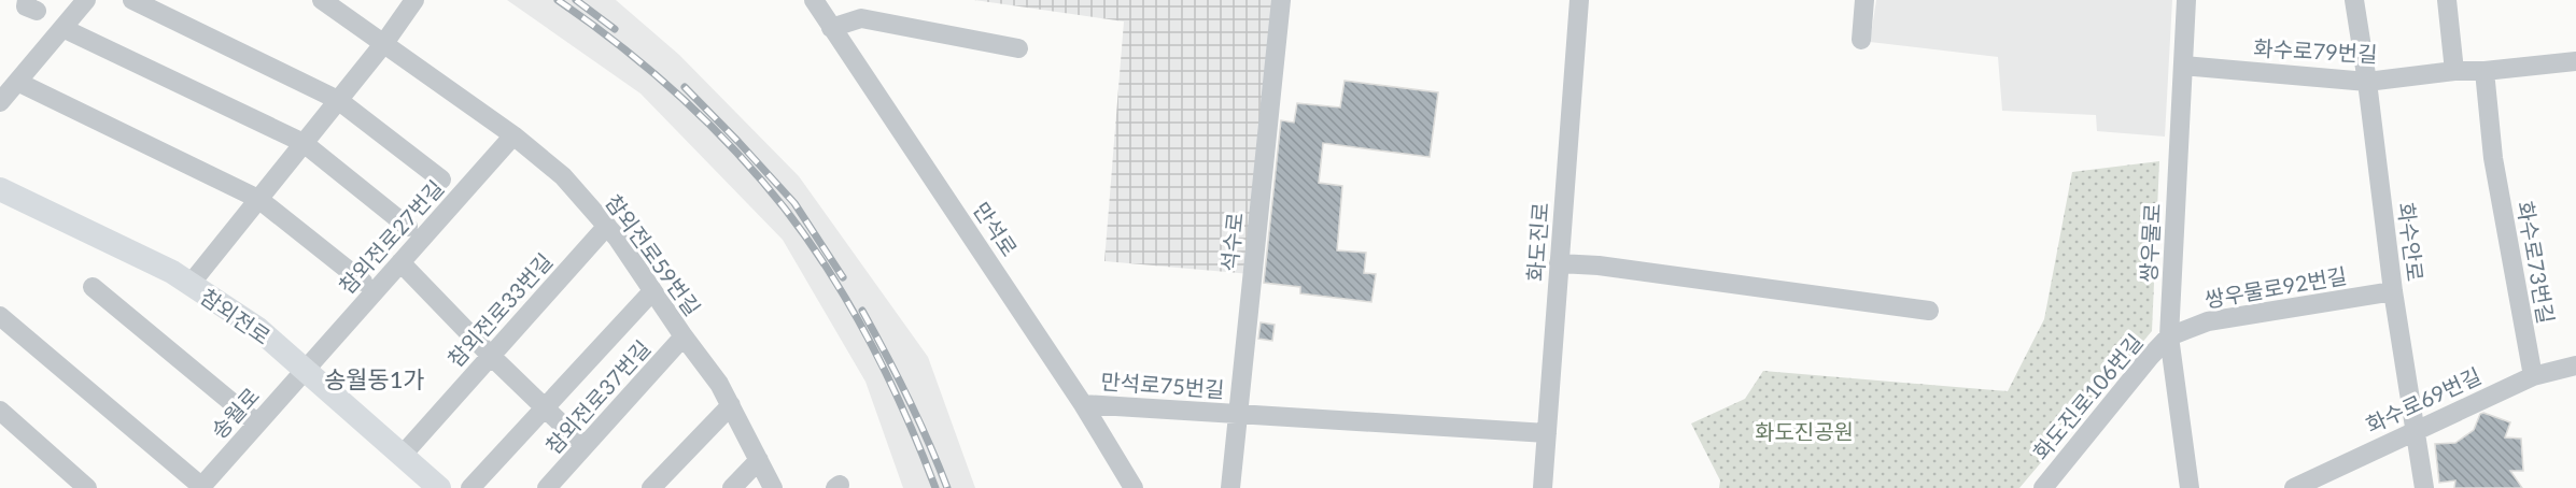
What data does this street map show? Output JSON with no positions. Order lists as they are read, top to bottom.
{
  "streets": {
    "main road": ["참외전로"],
    "street": [
      "화수로79번길",
      "만석로",
      "참외전로27번길",
      "석수로",
      "화도진로",
      "화수안로",
      "쌍우물로",
      "참외전로59번길",
      "화수로73번길",
      "쌍우물로92번길",
      "참외전로33번길",
      "만석로75번길",
      "참외전로37번길",
      "화도진로106번길",
      "화수로69번길",
      "송월로"
    ]
  },
  "crossings": [
    ["화수로79번길", "화수안로"],
    ["화수로79번길", "쌍우물로"],
    ["화수로79번길", "화수로73번길"],
    ["만석로", "만석로75번길"],
    ["참외전로27번길", "참외전로59번길"],
    ["참외전로27번길", "참외전로"],
    ["참외전로27번길", "송월로"],
    ["석수로", "만석로75번길"],
    ["화도진로", "만석로75번길"],
    ["화수안로", "쌍우물로92번길"],
    ["화수안로", "화수로69번길"],
    ["쌍우물로", "쌍우물로92번길"],
    ["쌍우물로", "화도진로106번길"],
    ["참외전로59번길", "참외전로33번길"],
    ["참외전로59번길", "참외전로37번길"],
    ["화수로73번길", "화수로69번길"],
    ["쌍우물로92번길", "화도진로106번길"],
    ["참외전로33번길", "참외전로"],
    ["참외전로", "송월로"]
  ],
  "districts": ["송월동1가"],
  "parks": ["화도진공원"]
}
